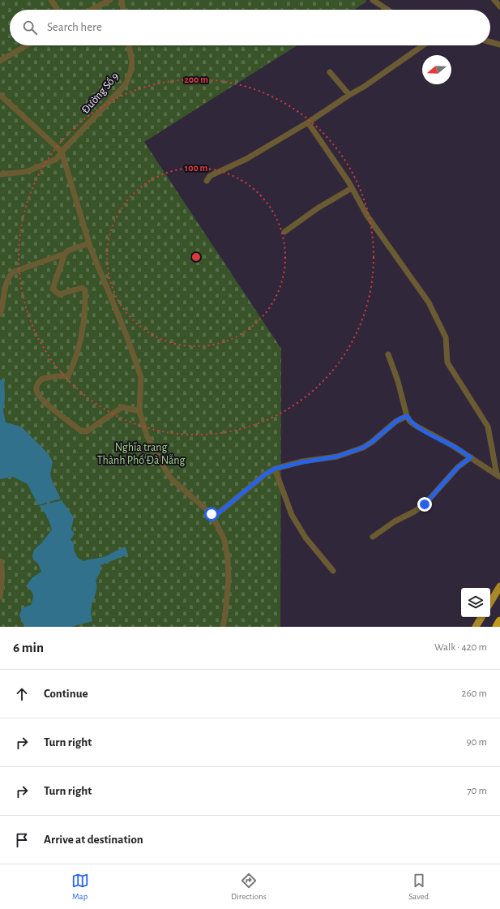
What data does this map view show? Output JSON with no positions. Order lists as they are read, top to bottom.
{
  "streets": {
    "street": ["Đường Số 9"]
  },
  "parks": ["Nghĩa trang Thành Phố Đà Nẵng"],
  "north": "left",
  "page": {
    "search": "Search here",
    "heading": ["6 min", "Walk · 420 m"],
    "list": [
      ["Continue", "260 m"],
      ["Turn right", "90 m"],
      ["Turn right", "70 m"],
      "Arrive at destination"
    ],
    "nav": ["Map", "Directions", "Saved"]
  },
  "rings": ["200 m", "100 m"]
}
